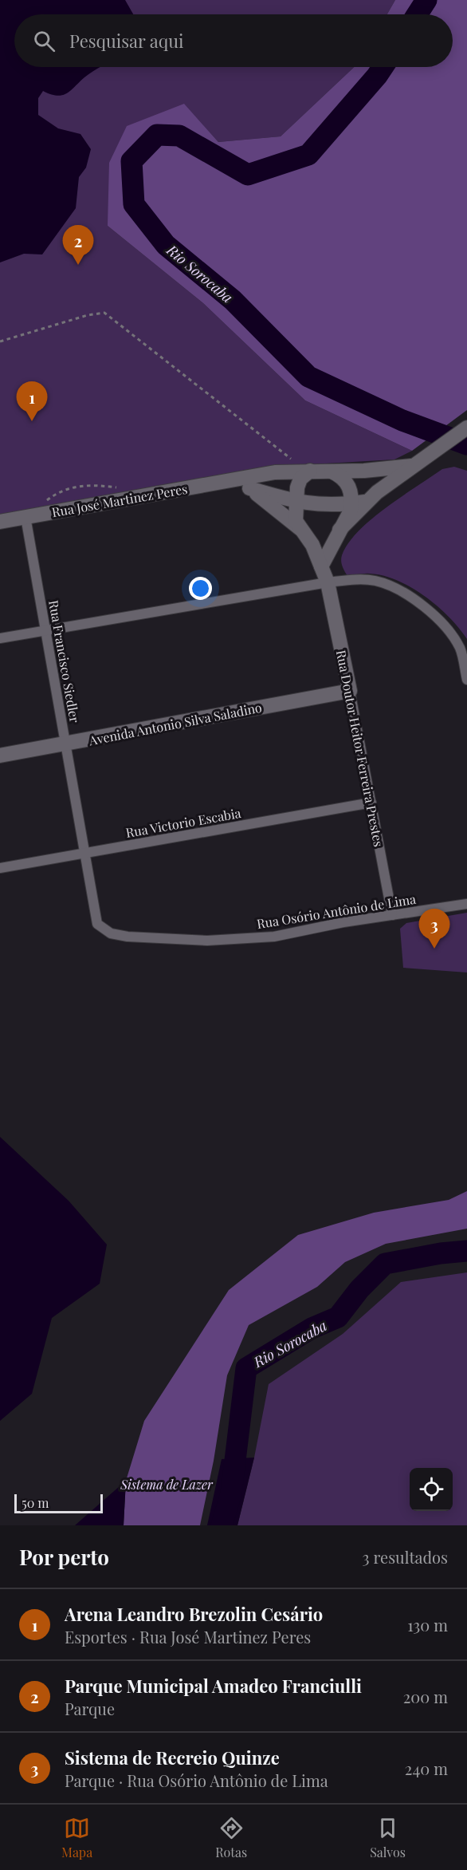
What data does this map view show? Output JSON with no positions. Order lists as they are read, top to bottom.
{
  "streets": {
    "main road": ["Rua José Martinez Peres", "Avenida Antonio Silva Saladino", "Rua Doutor Heitor Ferreira Prestes"],
    "street": ["Rua Francisco Siedler", "Rua Victorio Escabia", "Rua Osório Antônio de Lima"]
  },
  "crossings": [
    ["Rua José Martinez Peres", "Rua Francisco Siedler"],
    ["Rua Francisco Siedler", "Avenida Antonio Silva Saladino"],
    ["Rua Francisco Siedler", "Rua Victorio Escabia"],
    ["Rua Francisco Siedler", "Rua Osório Antônio de Lima"],
    ["Avenida Antonio Silva Saladino", "Rua Doutor Heitor Ferreira Prestes"],
    ["Rua Doutor Heitor Ferreira Prestes", "Rua Victorio Escabia"],
    ["Rua Doutor Heitor Ferreira Prestes", "Rua Osório Antônio de Lima"]
  ],
  "water": ["Rio Sorocaba"],
  "parks": ["Sistema de Lazer"],
  "scale_bar": "50 m",
  "page": {
    "search": "Pesquisar aqui",
    "pins": ["2", "1", "3"],
    "scale": "50 m",
    "heading": ["Por perto", "3 resultados"],
    "list": [
      {
        "mark": "1",
        "name": "Arena Leandro Brezolin Cesário",
        "note": "Esportes · Rua José Martinez Peres",
        "value": "130 m"
      },
      {
        "mark": "2",
        "name": "Parque Municipal Amadeo Franciulli",
        "note": "Parque",
        "value": "200 m"
      },
      {
        "mark": "3",
        "name": "Sistema de Recreio Quinze",
        "note": "Parque · Rua Osório Antônio de Lima",
        "value": "240 m"
      }
    ],
    "nav": ["Mapa", "Rotas", "Salvos"]
  }
}
